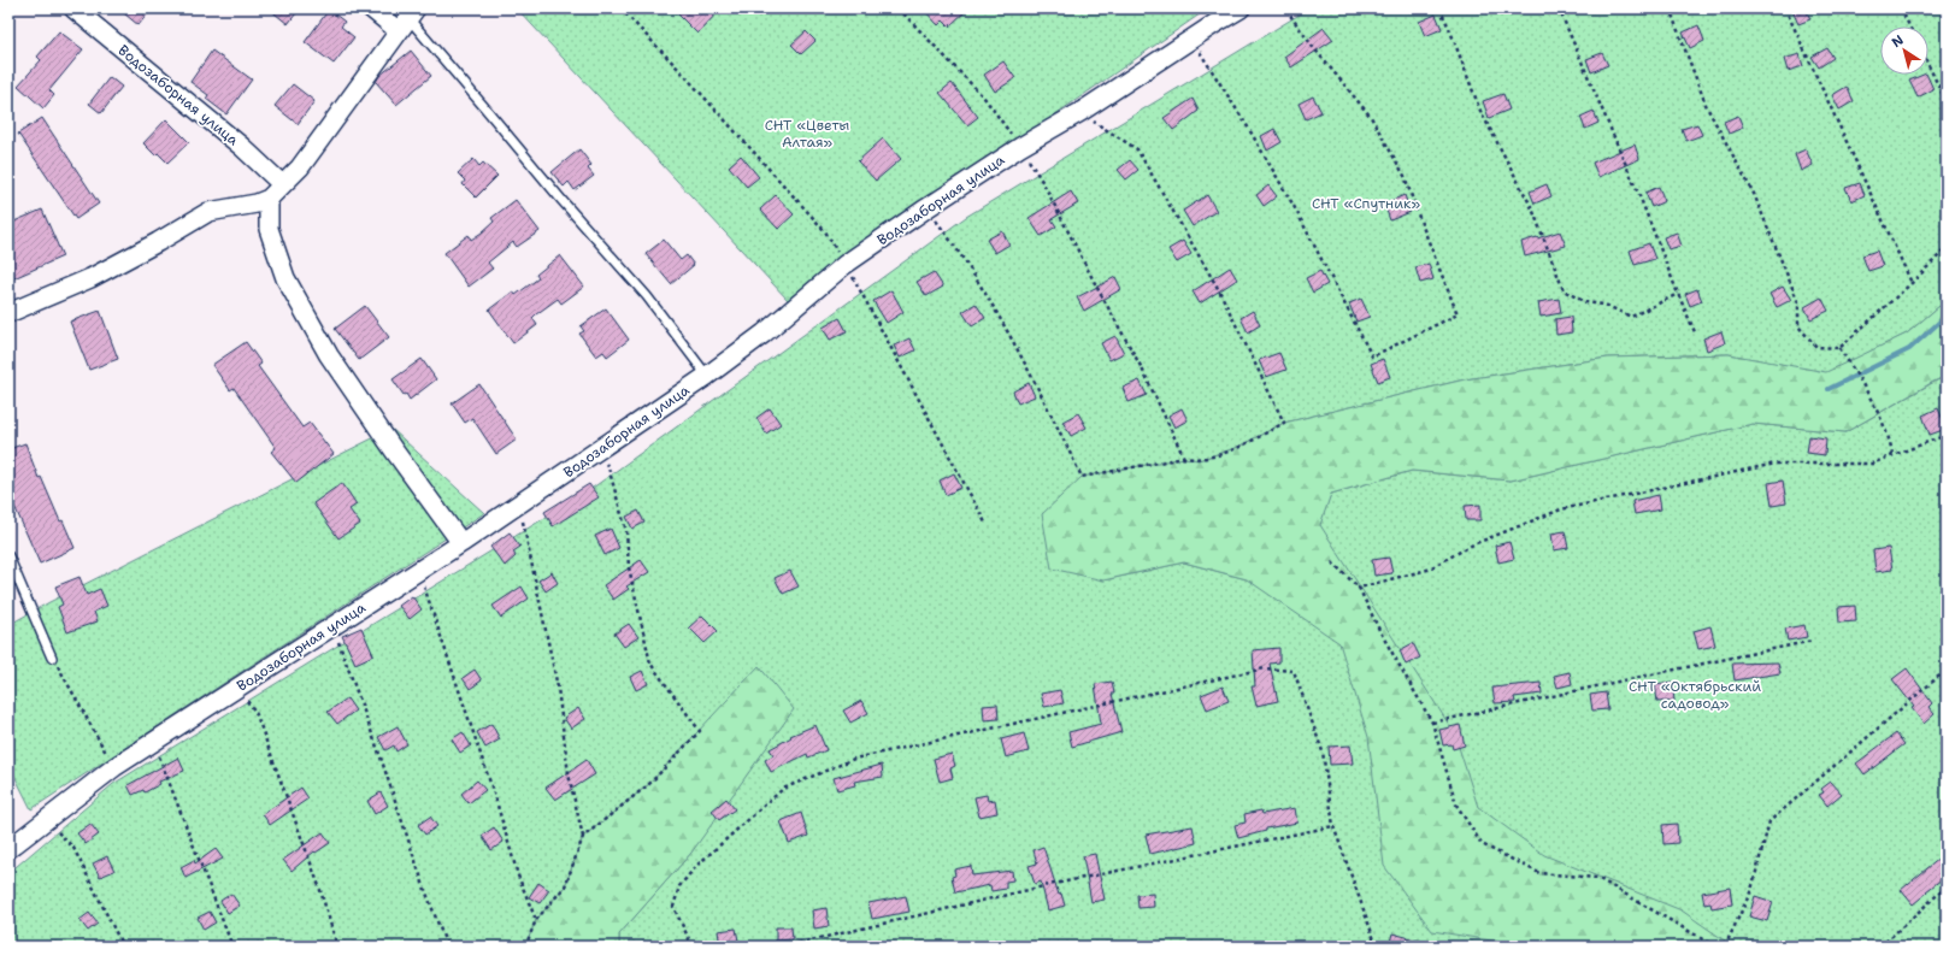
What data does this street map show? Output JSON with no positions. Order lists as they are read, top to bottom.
{
  "streets": {
    "street": ["Водозаборная улица"]
  },
  "parks": ["СНТ «Цветы Алтая»", "СНТ «Спутник»", "СНТ «Октябрьский садовод»"],
  "north": "top left"
}
